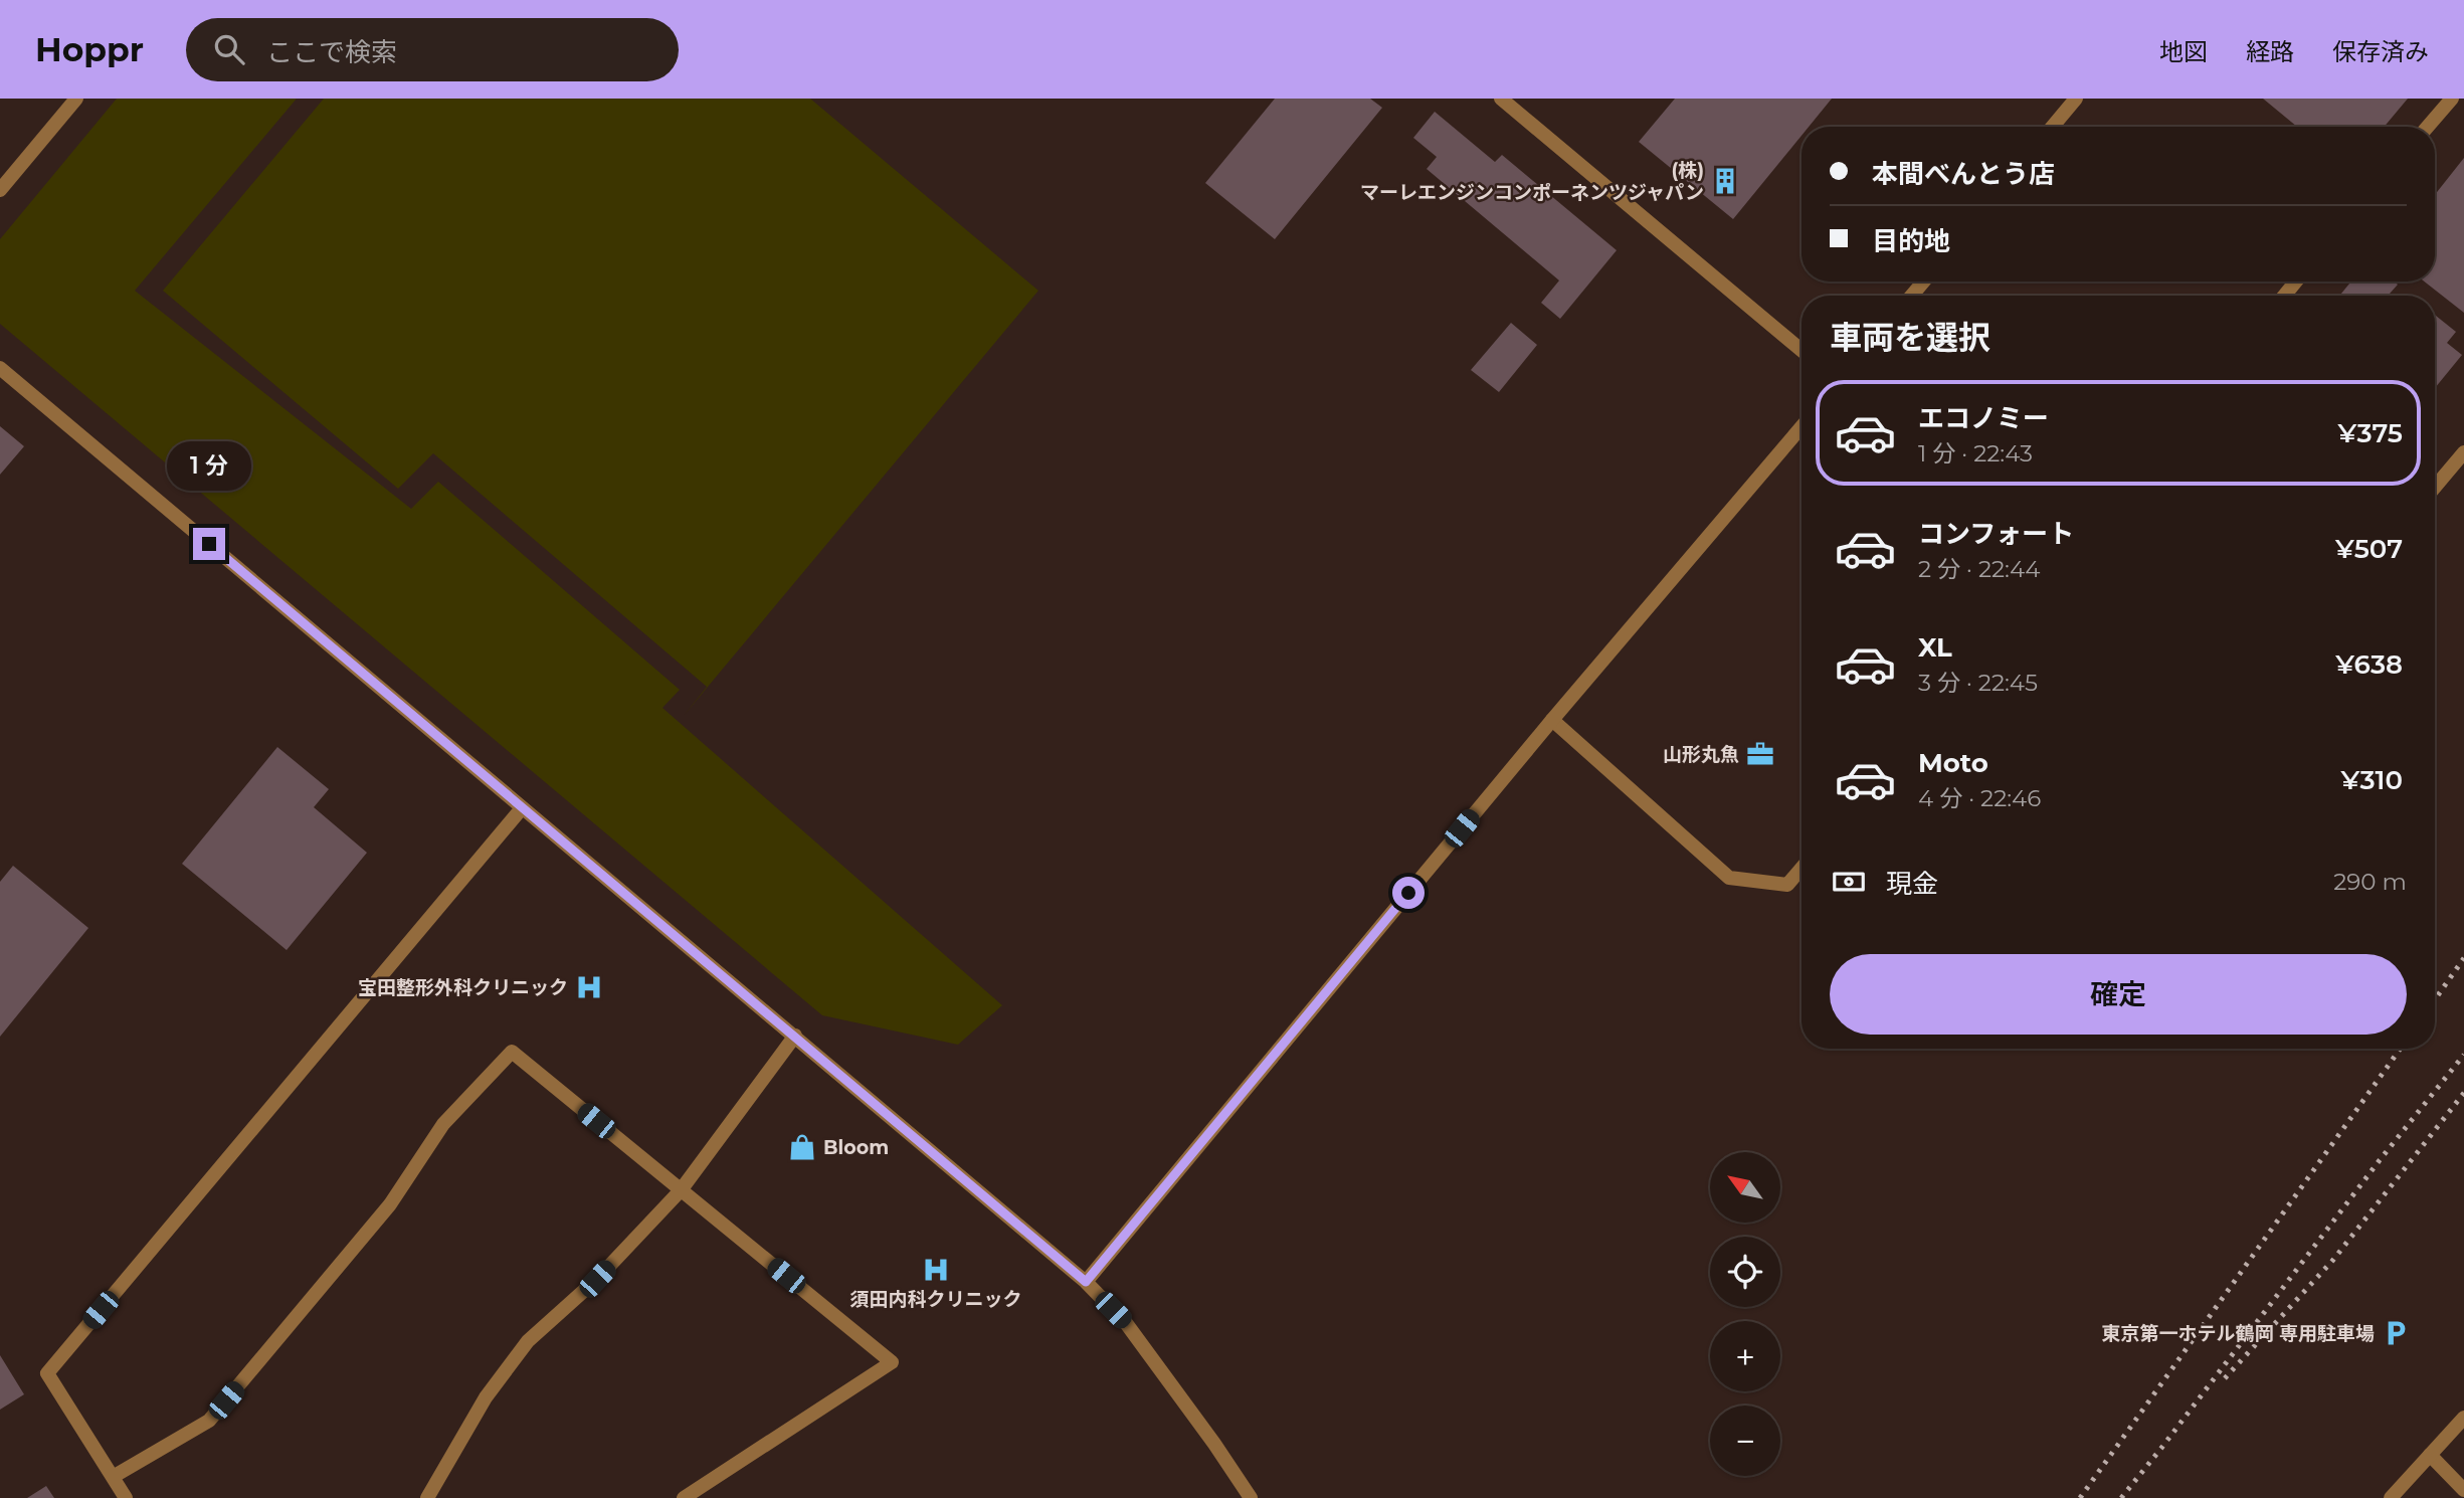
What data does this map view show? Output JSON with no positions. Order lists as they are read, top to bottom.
{
  "places": {
    "building": ["(株) マーレエンジンコンポーネンツジャパン"],
    "office": ["山形丸魚"],
    "hospital": ["宝田整形外科クリニック", "須田内科クリニック"],
    "shop": ["Bloom"],
    "parking": ["東京第一ホテル鶴岡 専用駐車場"]
  },
  "north": "top left",
  "page": {
    "header": "Hoppr",
    "search": "ここで検索",
    "nav": ["地図", "経路", "保存済み"],
    "banner": ["本間べんとう店", "目的地"],
    "heading": "車両を選択",
    "list": [
      {
        "name": "エコノミー",
        "note": "1 分 · 22:43",
        "value": "¥375"
      },
      {
        "name": "コンフォート",
        "note": "2 分 · 22:44",
        "value": "¥507"
      },
      {
        "name": "XL",
        "note": "3 分 · 22:45",
        "value": "¥638"
      },
      {
        "name": "Moto",
        "note": "4 分 · 22:46",
        "value": "¥310"
      }
    ],
    "bubble": "1 分",
    "pay": ["現金", "290 m"],
    "buttons": "確定",
    "map_buttons": ["+", "−"]
  }
}
